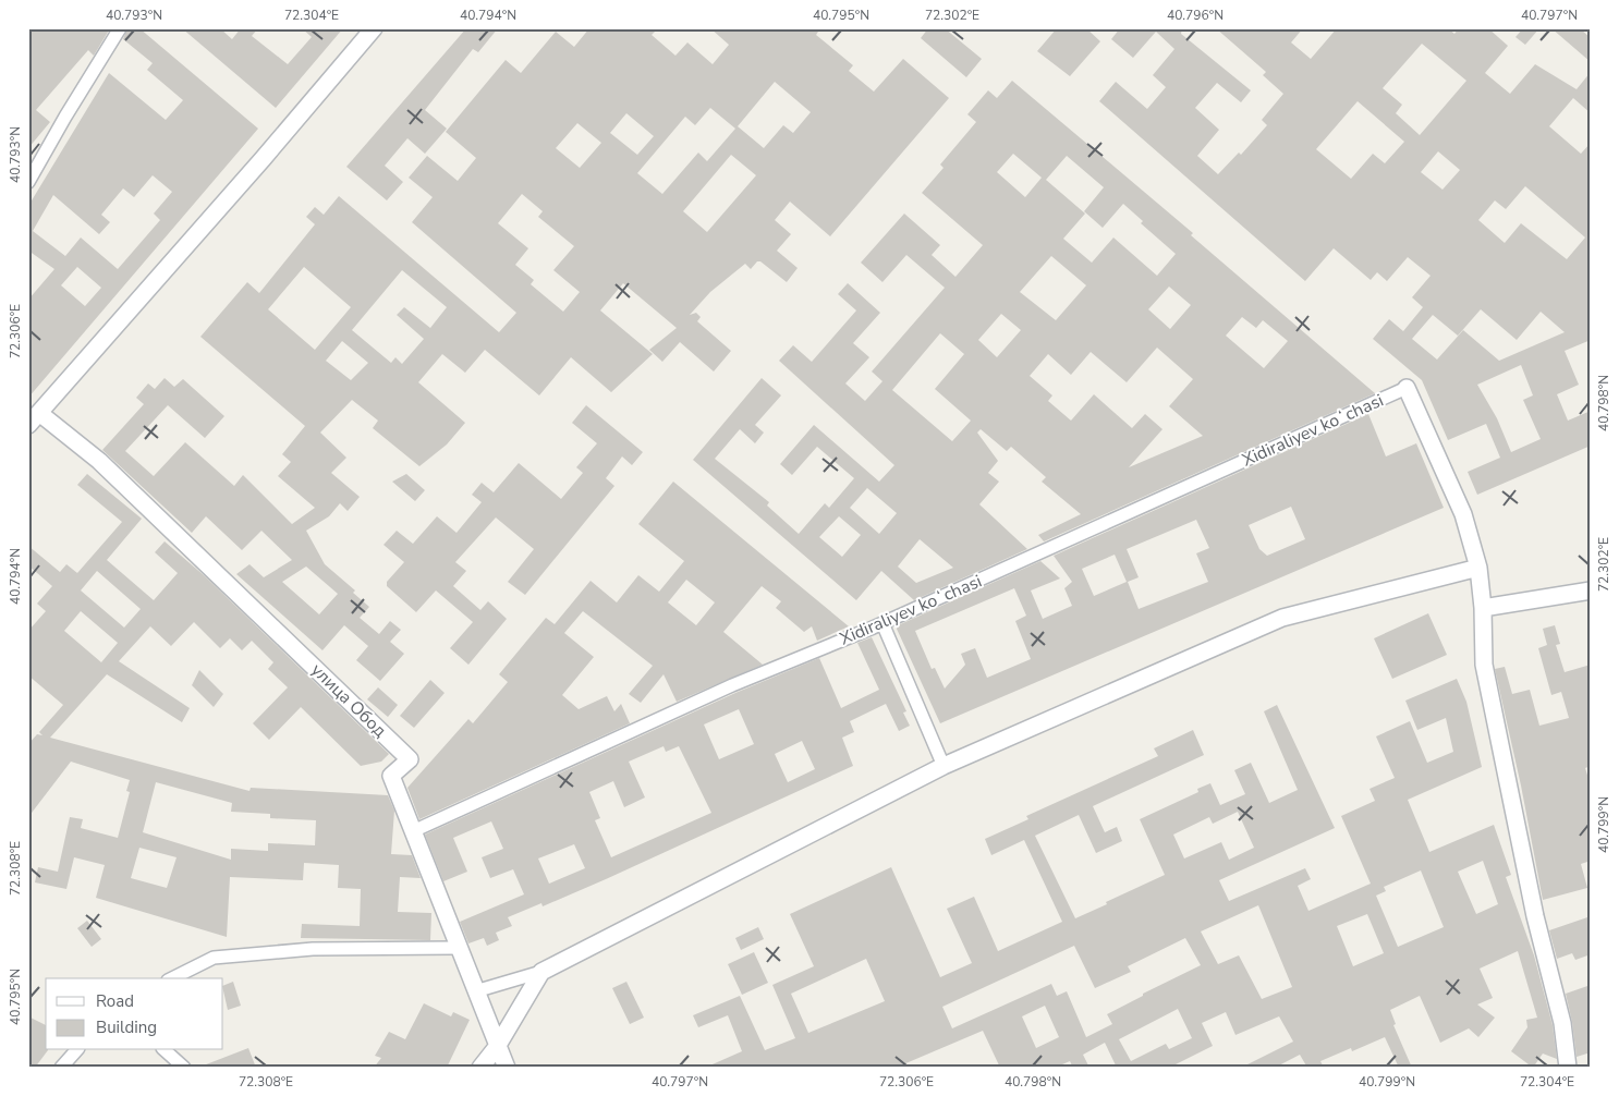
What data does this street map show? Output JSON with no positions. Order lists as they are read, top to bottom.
{
  "streets": {
    "street": ["Xidiraliyev koʻchasi", "улица Обод"]
  },
  "crossings": [
    ["Xidiraliyev koʻchasi", "улица Обод"]
  ],
  "legend": ["Road", "Building"],
  "coordinates": [
    "40.793°N",
    "72.304°E",
    "40.794°N",
    "40.795°N",
    "72.302°E",
    "40.796°N",
    "40.797°N",
    "72.306°E",
    "40.798°N",
    "40.799°N",
    "72.308°E"
  ]
}
